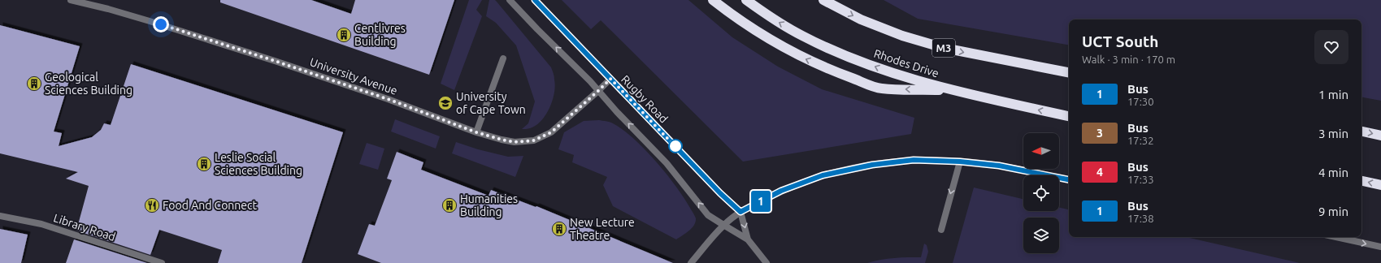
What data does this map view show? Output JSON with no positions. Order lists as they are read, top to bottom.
{
  "streets": {
    "highway": ["M3", "Rhodes Drive"],
    "street": ["University Avenue", "Rugby Road", "Library Road"]
  },
  "crossings": [
    ["University Avenue", "Rugby Road"]
  ],
  "places": {
    "building": [
      "Centlivres Building",
      "Geological Sciences Building",
      "Leslie Social Sciences Building",
      "Humanities Building",
      "New Lecture Theatre"
    ],
    "school or university": ["University of Cape Town"],
    "restaurant": ["Food And Connect"]
  },
  "lines": ["bus line 1"],
  "north": "left",
  "page": {
    "on_map": "1",
    "heading": ["UCT South", "Walk · 3 min · 170 m"],
    "list": [
      {
        "mark": "1",
        "name": "Bus",
        "note": "17:30",
        "value": "1 min"
      },
      {
        "mark": "3",
        "name": "Bus",
        "note": "17:32",
        "value": "3 min"
      },
      {
        "mark": "4",
        "name": "Bus",
        "note": "17:33",
        "value": "4 min"
      },
      {
        "mark": "1",
        "name": "Bus",
        "note": "17:38",
        "value": "9 min"
      }
    ]
  }
}
